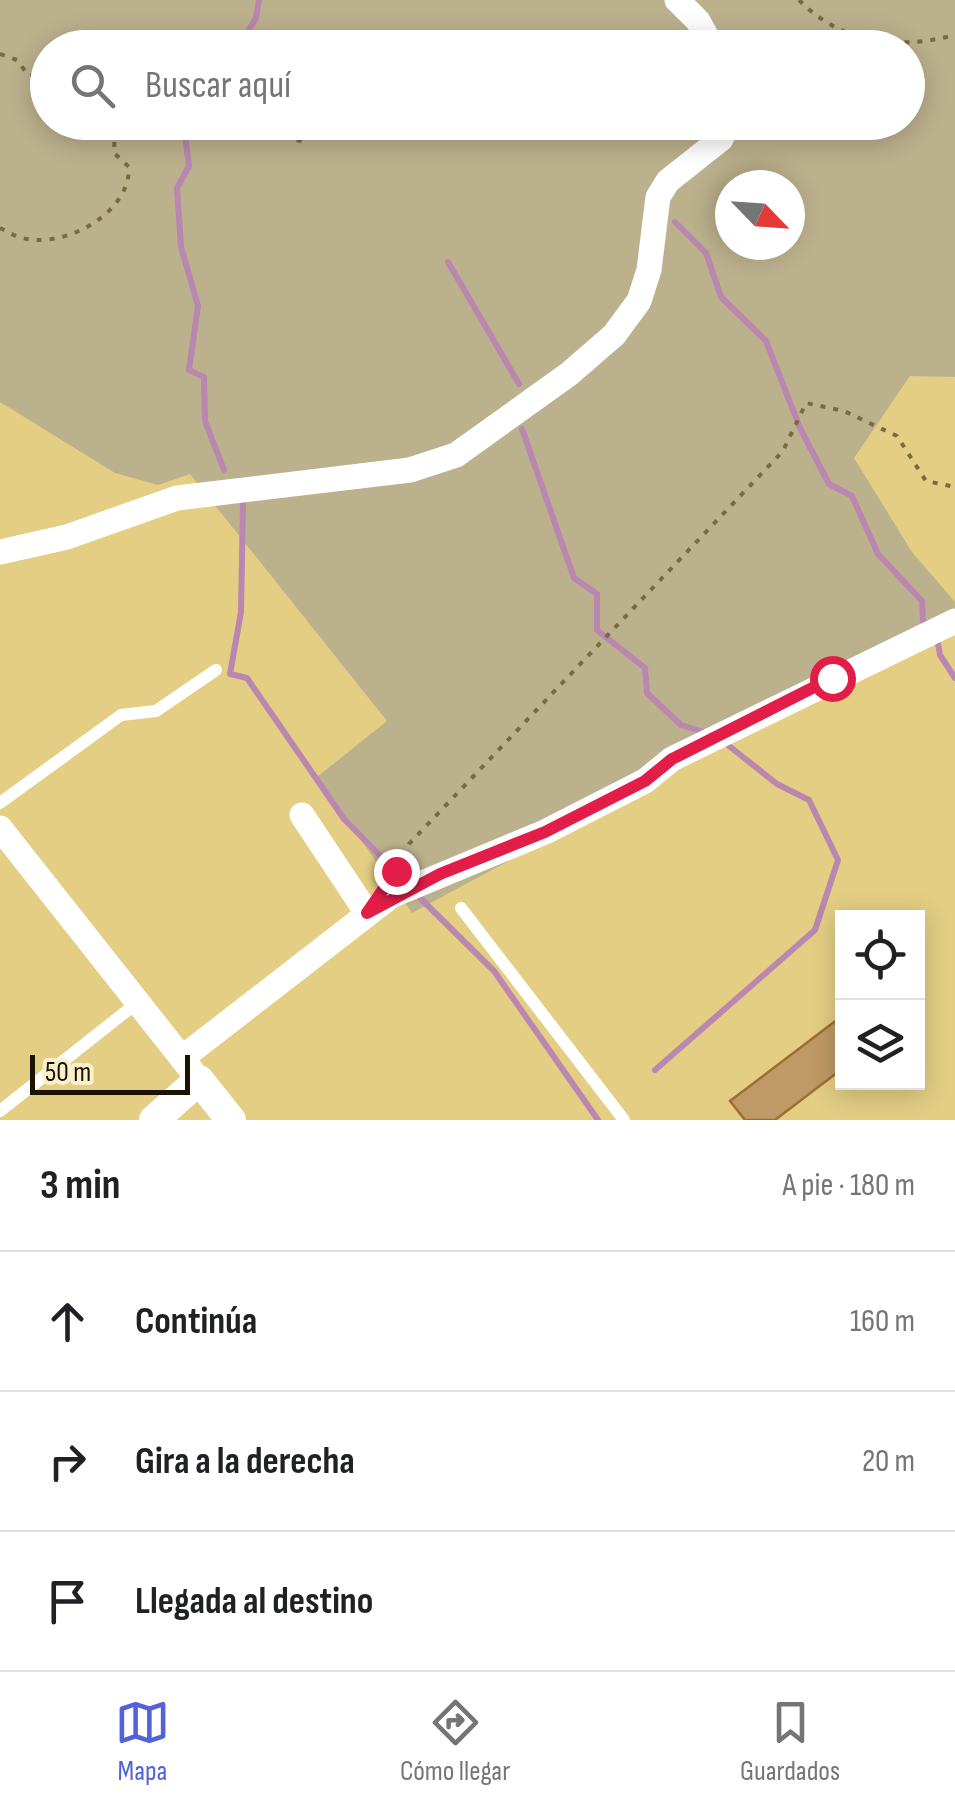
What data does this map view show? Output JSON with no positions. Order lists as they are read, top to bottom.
{
  "scale_bar": "50 m",
  "north": "bottom right",
  "page": {
    "search": "Buscar aquí",
    "scale": "50 m",
    "heading": ["3 min", "A pie · 180 m"],
    "list": [
      ["Continúa", "160 m"],
      ["Gira a la derecha", "20 m"],
      "Llegada al destino"
    ],
    "nav": ["Mapa", "Cómo llegar", "Guardados"]
  }
}
